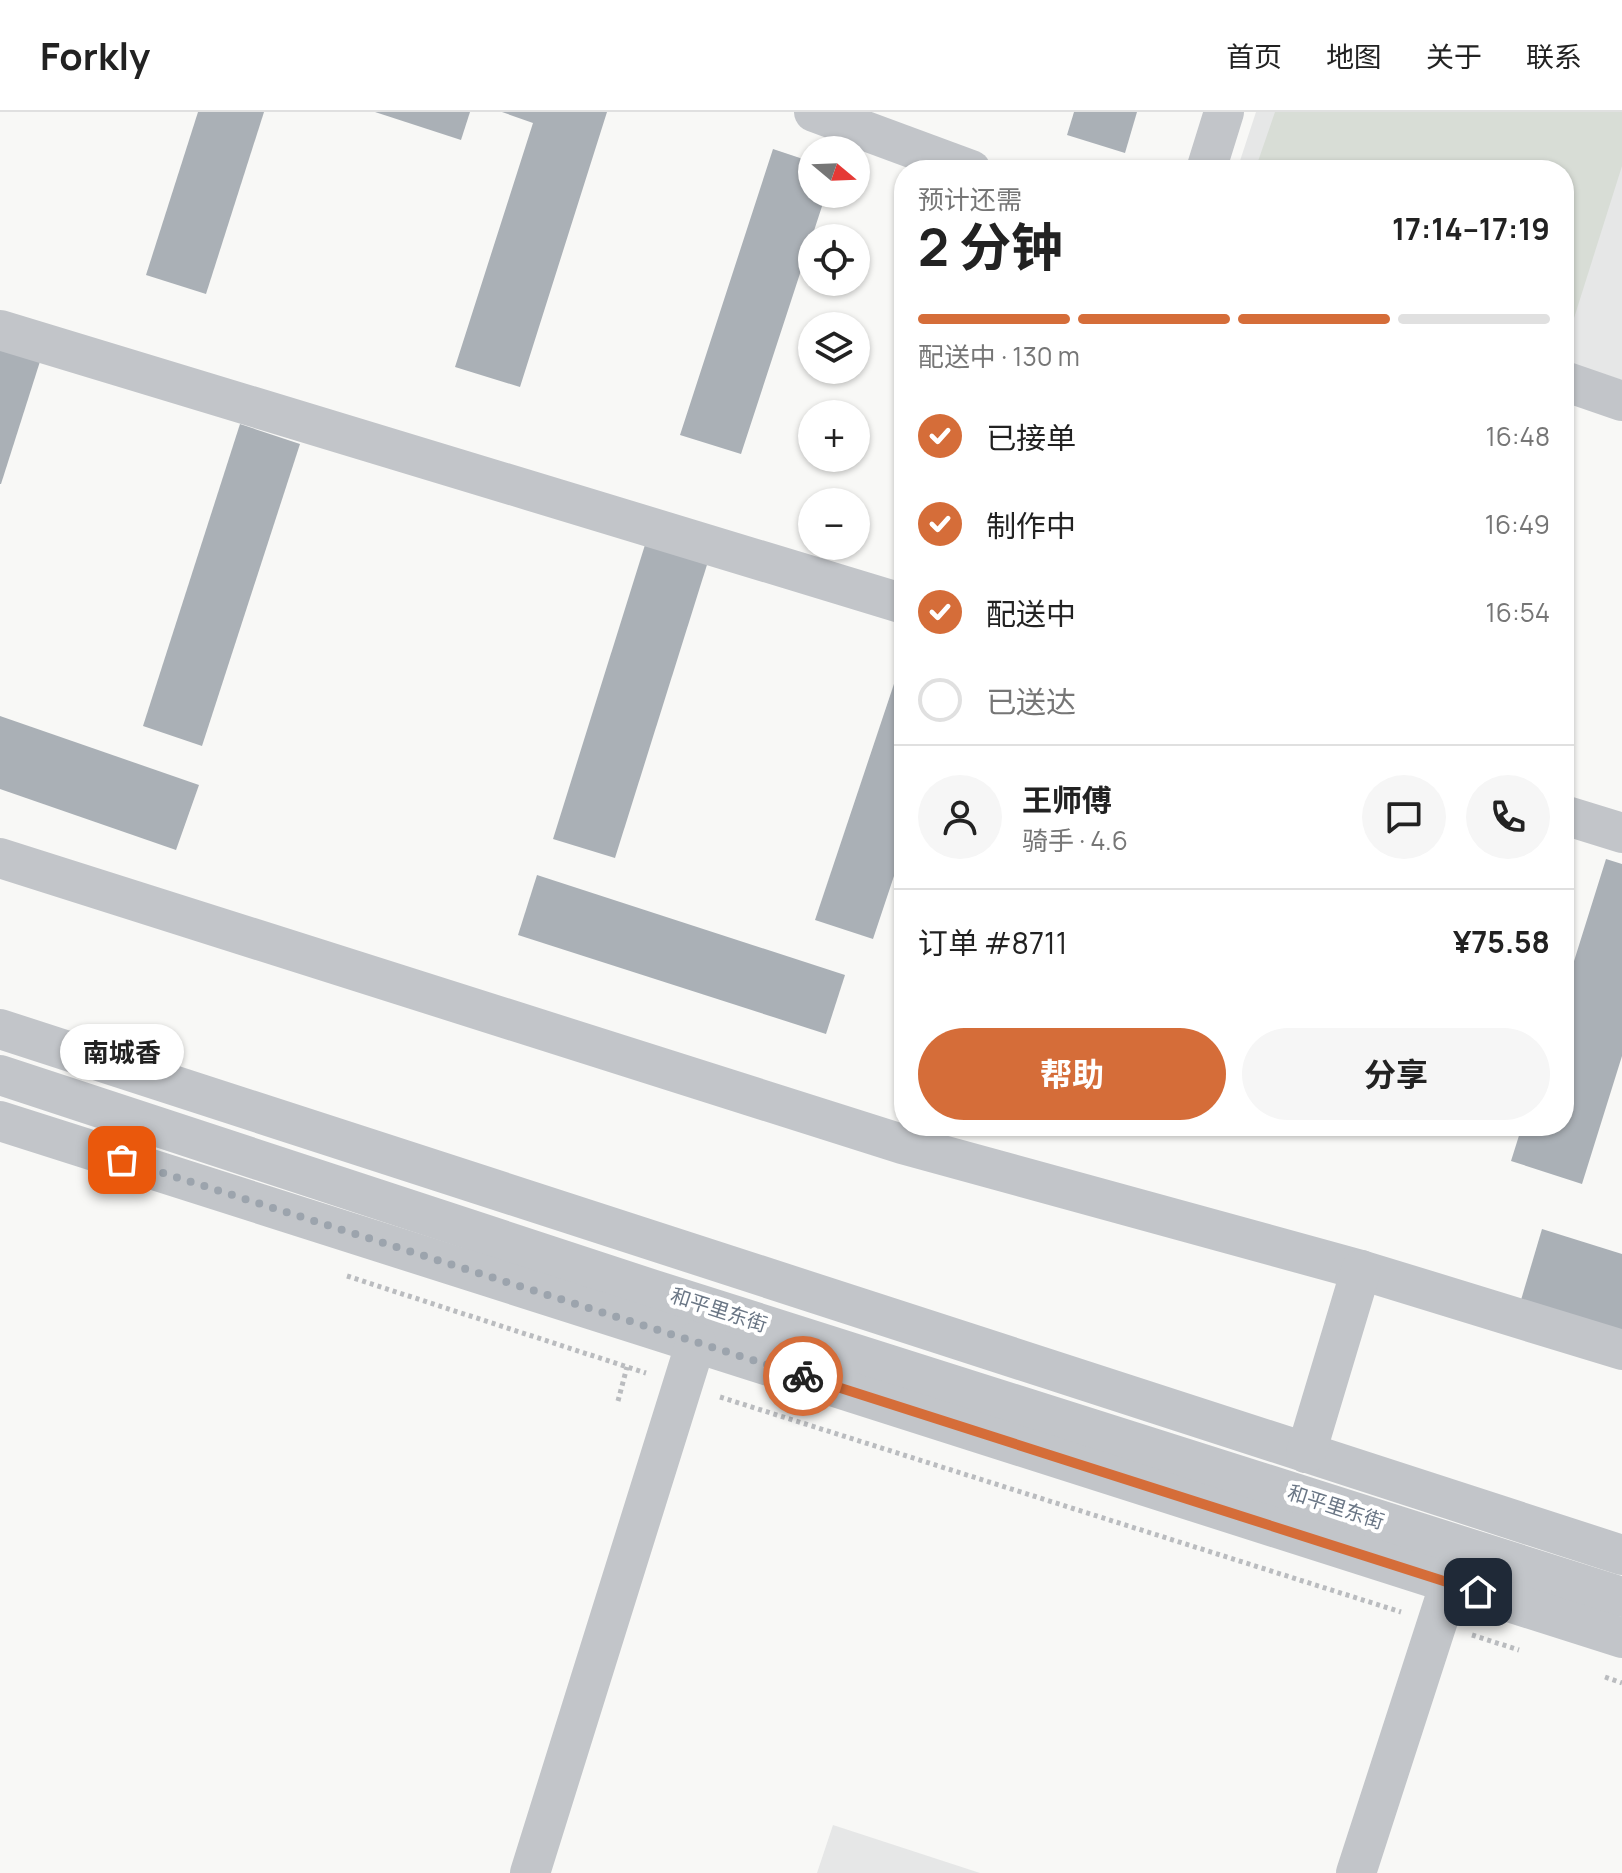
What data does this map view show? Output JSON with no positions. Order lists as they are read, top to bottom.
{
  "streets": {
    "street": ["和平里东街"]
  },
  "places": ["南城香"],
  "north": "right",
  "page": {
    "header": "Forkly",
    "nav": [
      "首页",
      "地图",
      "关于",
      "联系"
    ],
    "map_buttons": ["+", "−"],
    "heading": ["2 分钟", "预计还需", "17:14–17:19"],
    "panel": [
      "王师傅",
      "骑手 · 4.6",
      "订单 #8711",
      "¥75.58"
    ],
    "bar": "配送中 · 130 m",
    "list": [
      ["已接单", "16:48"],
      ["制作中", "16:49"],
      ["配送中", "16:54"],
      "已送达"
    ],
    "buttons": ["帮助", "分享"],
    "bubble": "南城香"
  }
}
